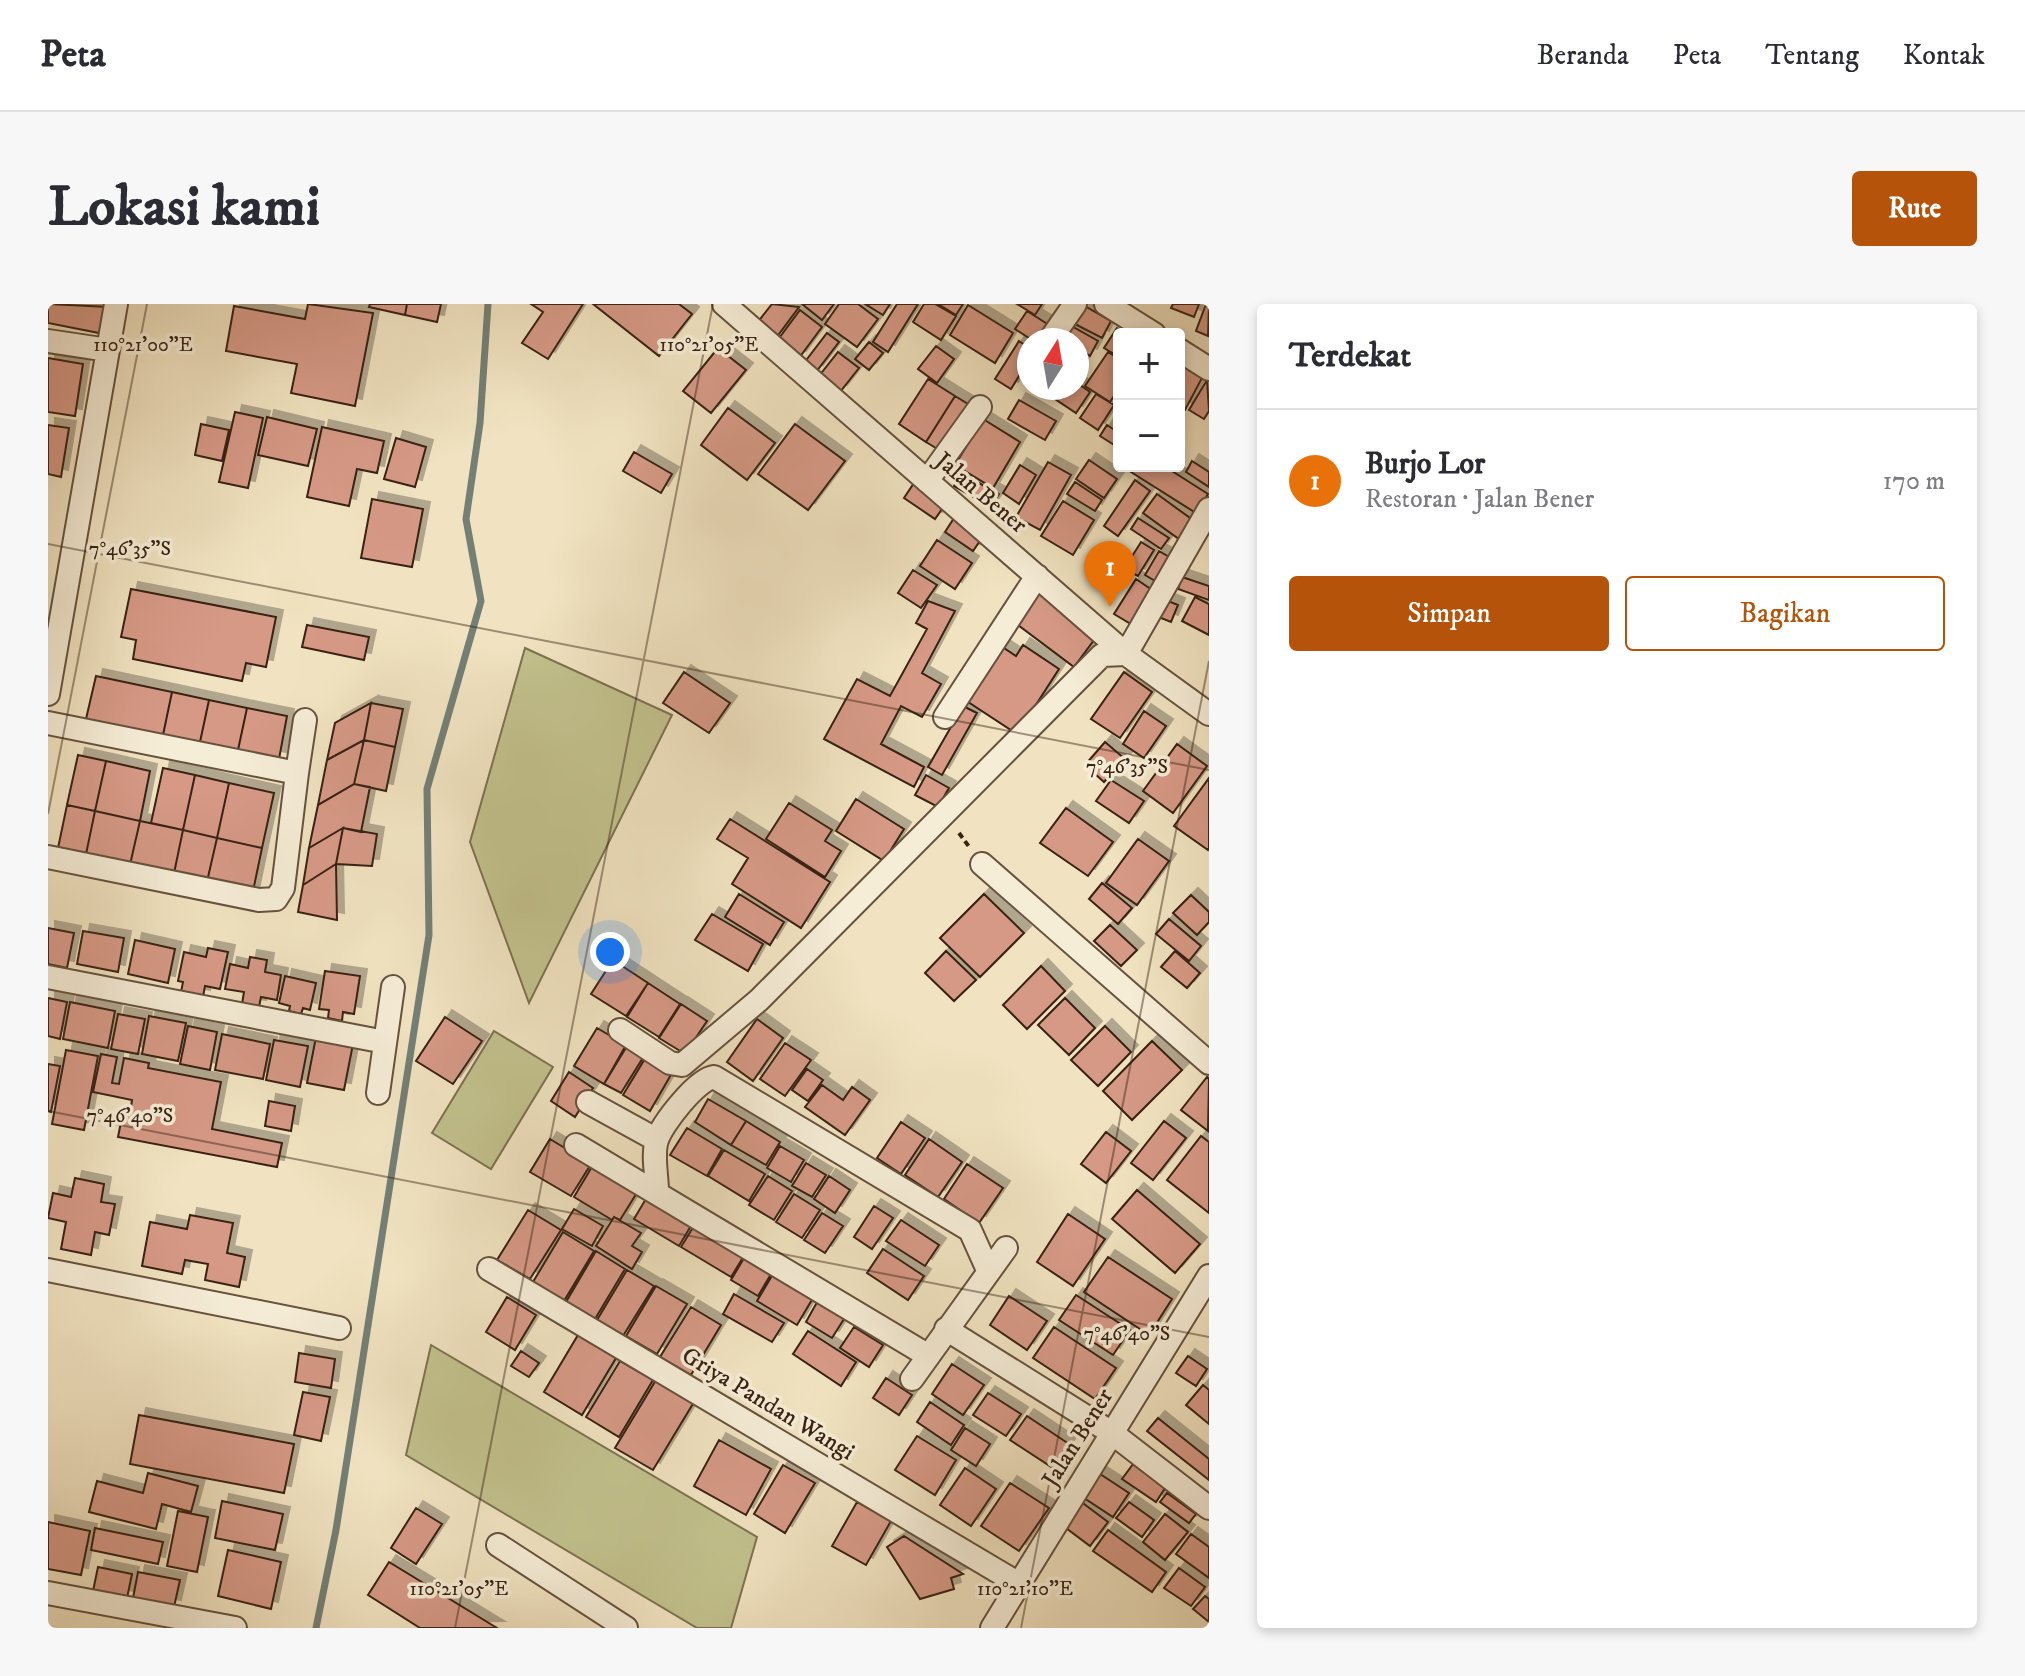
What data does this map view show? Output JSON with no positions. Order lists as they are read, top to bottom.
{
  "streets": {
    "street": ["Jalan Bener", "Griya Pandan Wangi"]
  },
  "crossings": [
    ["Jalan Bener", "Griya Pandan Wangi"]
  ],
  "north": "top",
  "page": {
    "header": "Peta",
    "nav": [
      "Beranda",
      "Peta",
      "Tentang",
      "Kontak"
    ],
    "buttons": [
      "Rute",
      ["Simpan", "Bagikan"]
    ],
    "title": "Lokasi kami",
    "heading": "Terdekat",
    "map_buttons": ["+", "−"],
    "list": [
      {
        "mark": "1",
        "name": "Burjo Lor",
        "note": "Restoran · Jalan Bener",
        "value": "170 m"
      }
    ],
    "pins": "1"
  },
  "coordinates": [
    "110°21'00\"E",
    "110°21'05\"E",
    "7°46'35\"S",
    "7°46'40\"S",
    "110°21'10\"E"
  ]
}
